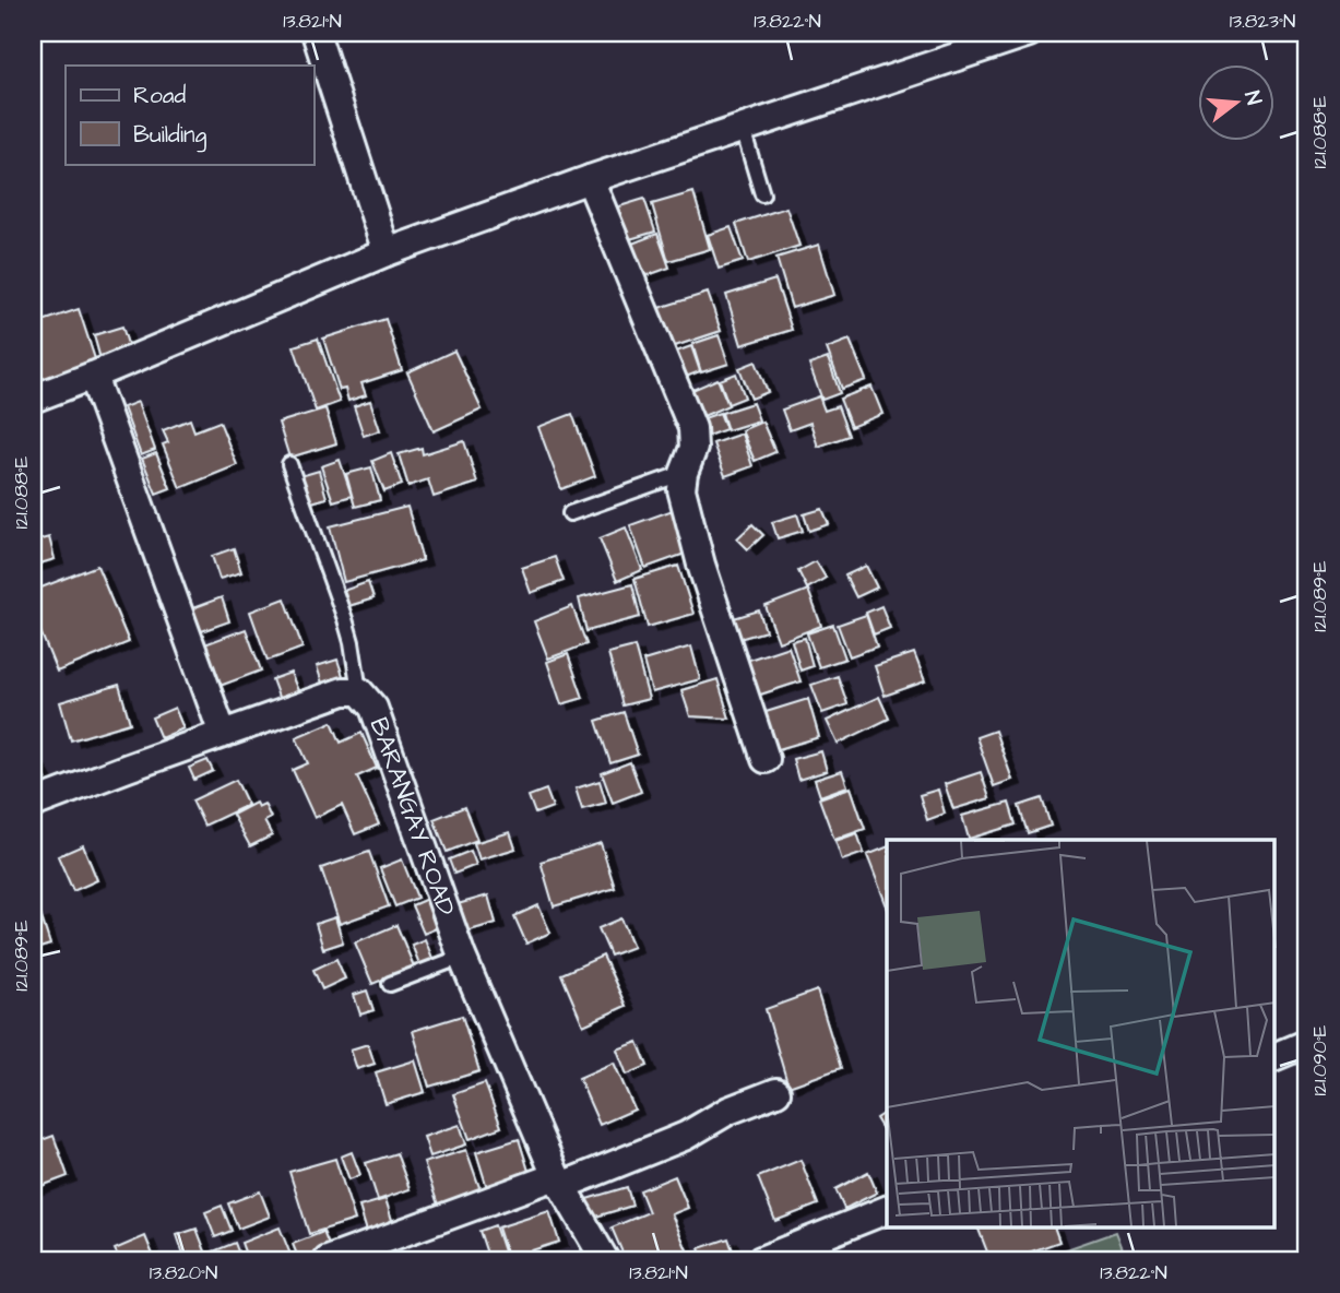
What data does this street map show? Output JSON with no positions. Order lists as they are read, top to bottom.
{
  "streets": {
    "street": ["BARANGAY ROAD"]
  },
  "legend": ["Road", "Building"],
  "north": "right",
  "coordinates": [
    "13.821°N",
    "13.822°N",
    "13.823°N",
    "121.088°E",
    "121.089°E",
    "121.090°E",
    "13.820°N"
  ]
}
